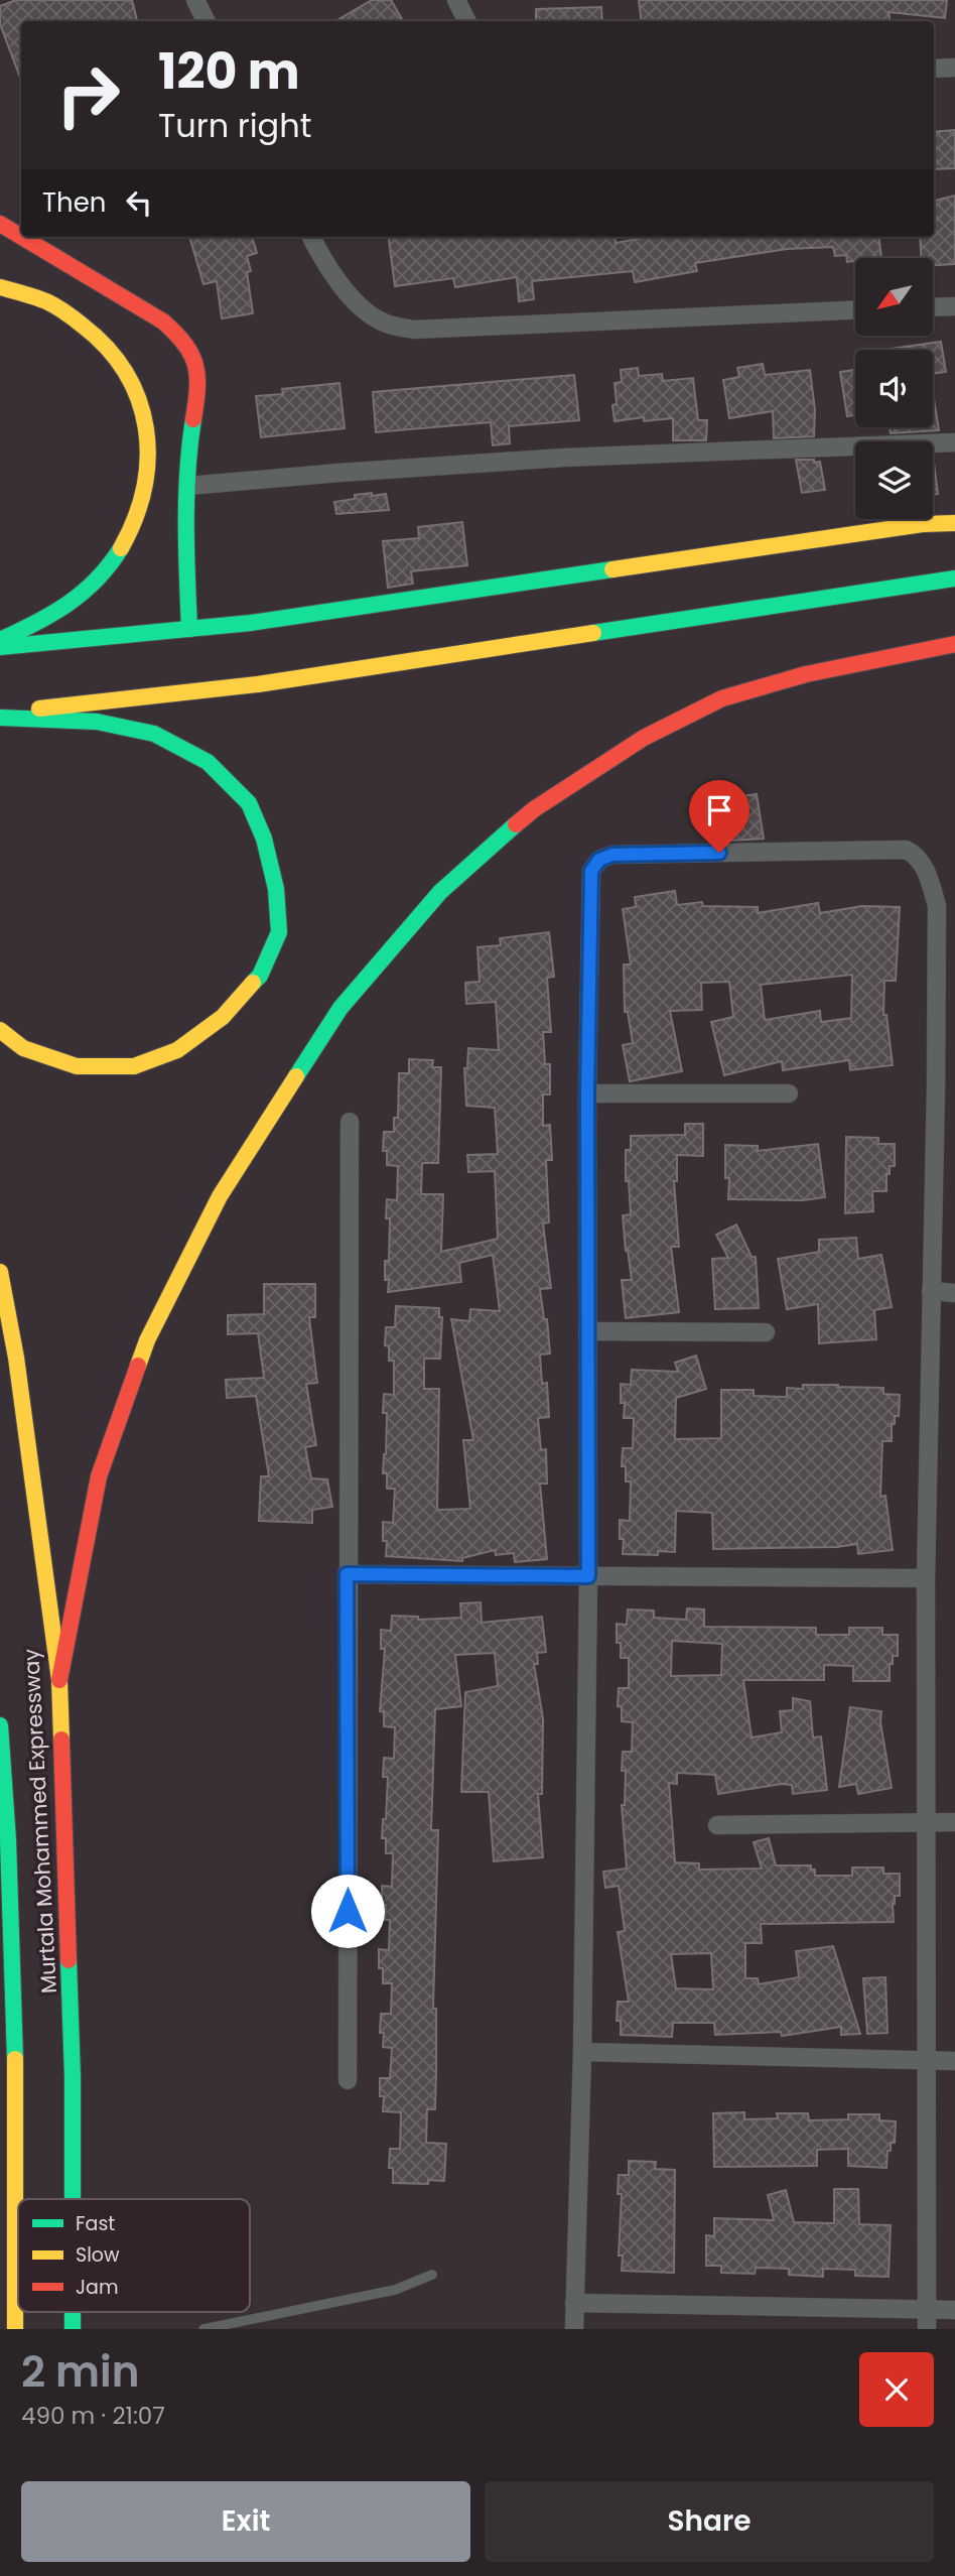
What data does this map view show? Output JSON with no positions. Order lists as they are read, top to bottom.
{
  "streets": {
    "main road": ["Murtala Mohammed Expressway"]
  },
  "legend": ["Fast", "Slow", "Jam"],
  "north": "bottom left",
  "page": {
    "turn": ["120 m", "Turn right"],
    "then": "Then",
    "heading": ["2 min", "490 m · 21:07"],
    "buttons": ["Exit", "Share"]
  }
}
